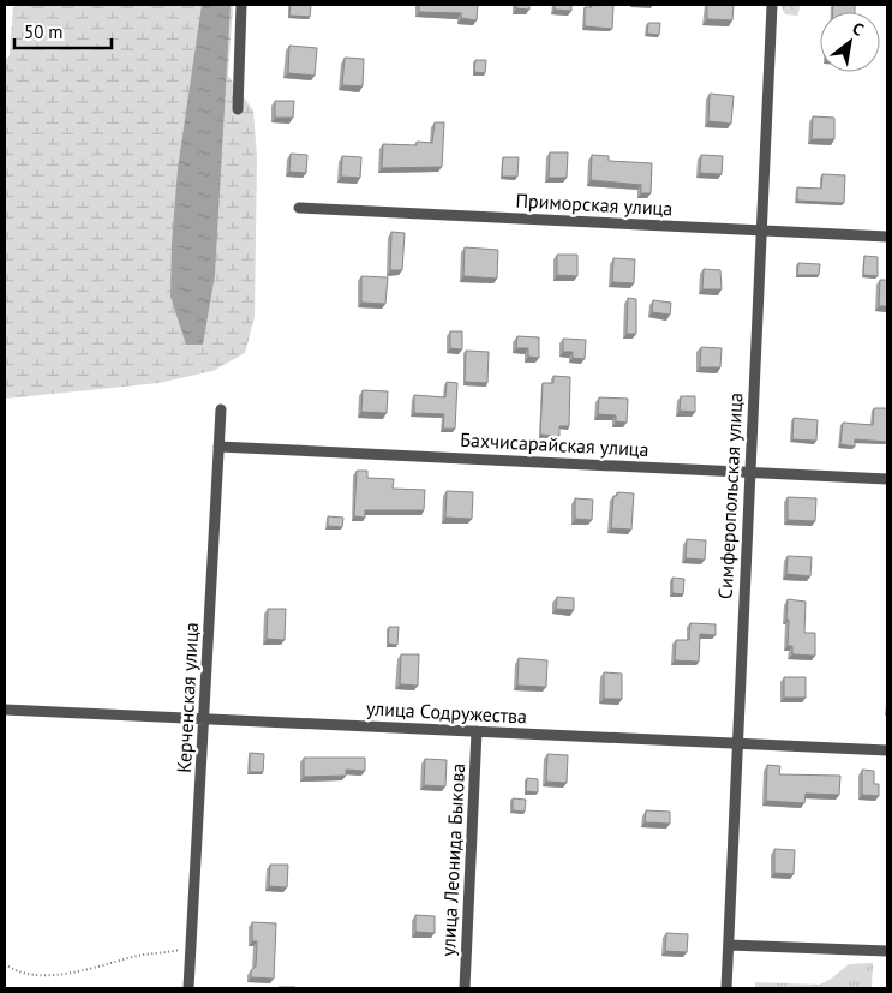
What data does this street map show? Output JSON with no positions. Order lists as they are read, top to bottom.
{
  "streets": {
    "street": [
      "Приморская улица",
      "Бахчисарайская улица",
      "Симферопольская улица",
      "Керченская улица",
      "улица Содружества",
      "улица Леонида Быкова"
    ]
  },
  "crossings": [
    ["Приморская улица", "Симферопольская улица"],
    ["Бахчисарайская улица", "Симферопольская улица"],
    ["Бахчисарайская улица", "Керченская улица"],
    ["Симферопольская улица", "улица Содружества"],
    ["Керченская улица", "улица Содружества"],
    ["улица Содружества", "улица Леонида Быкова"]
  ],
  "scale_bar": "50 m",
  "north": "top right"
}
